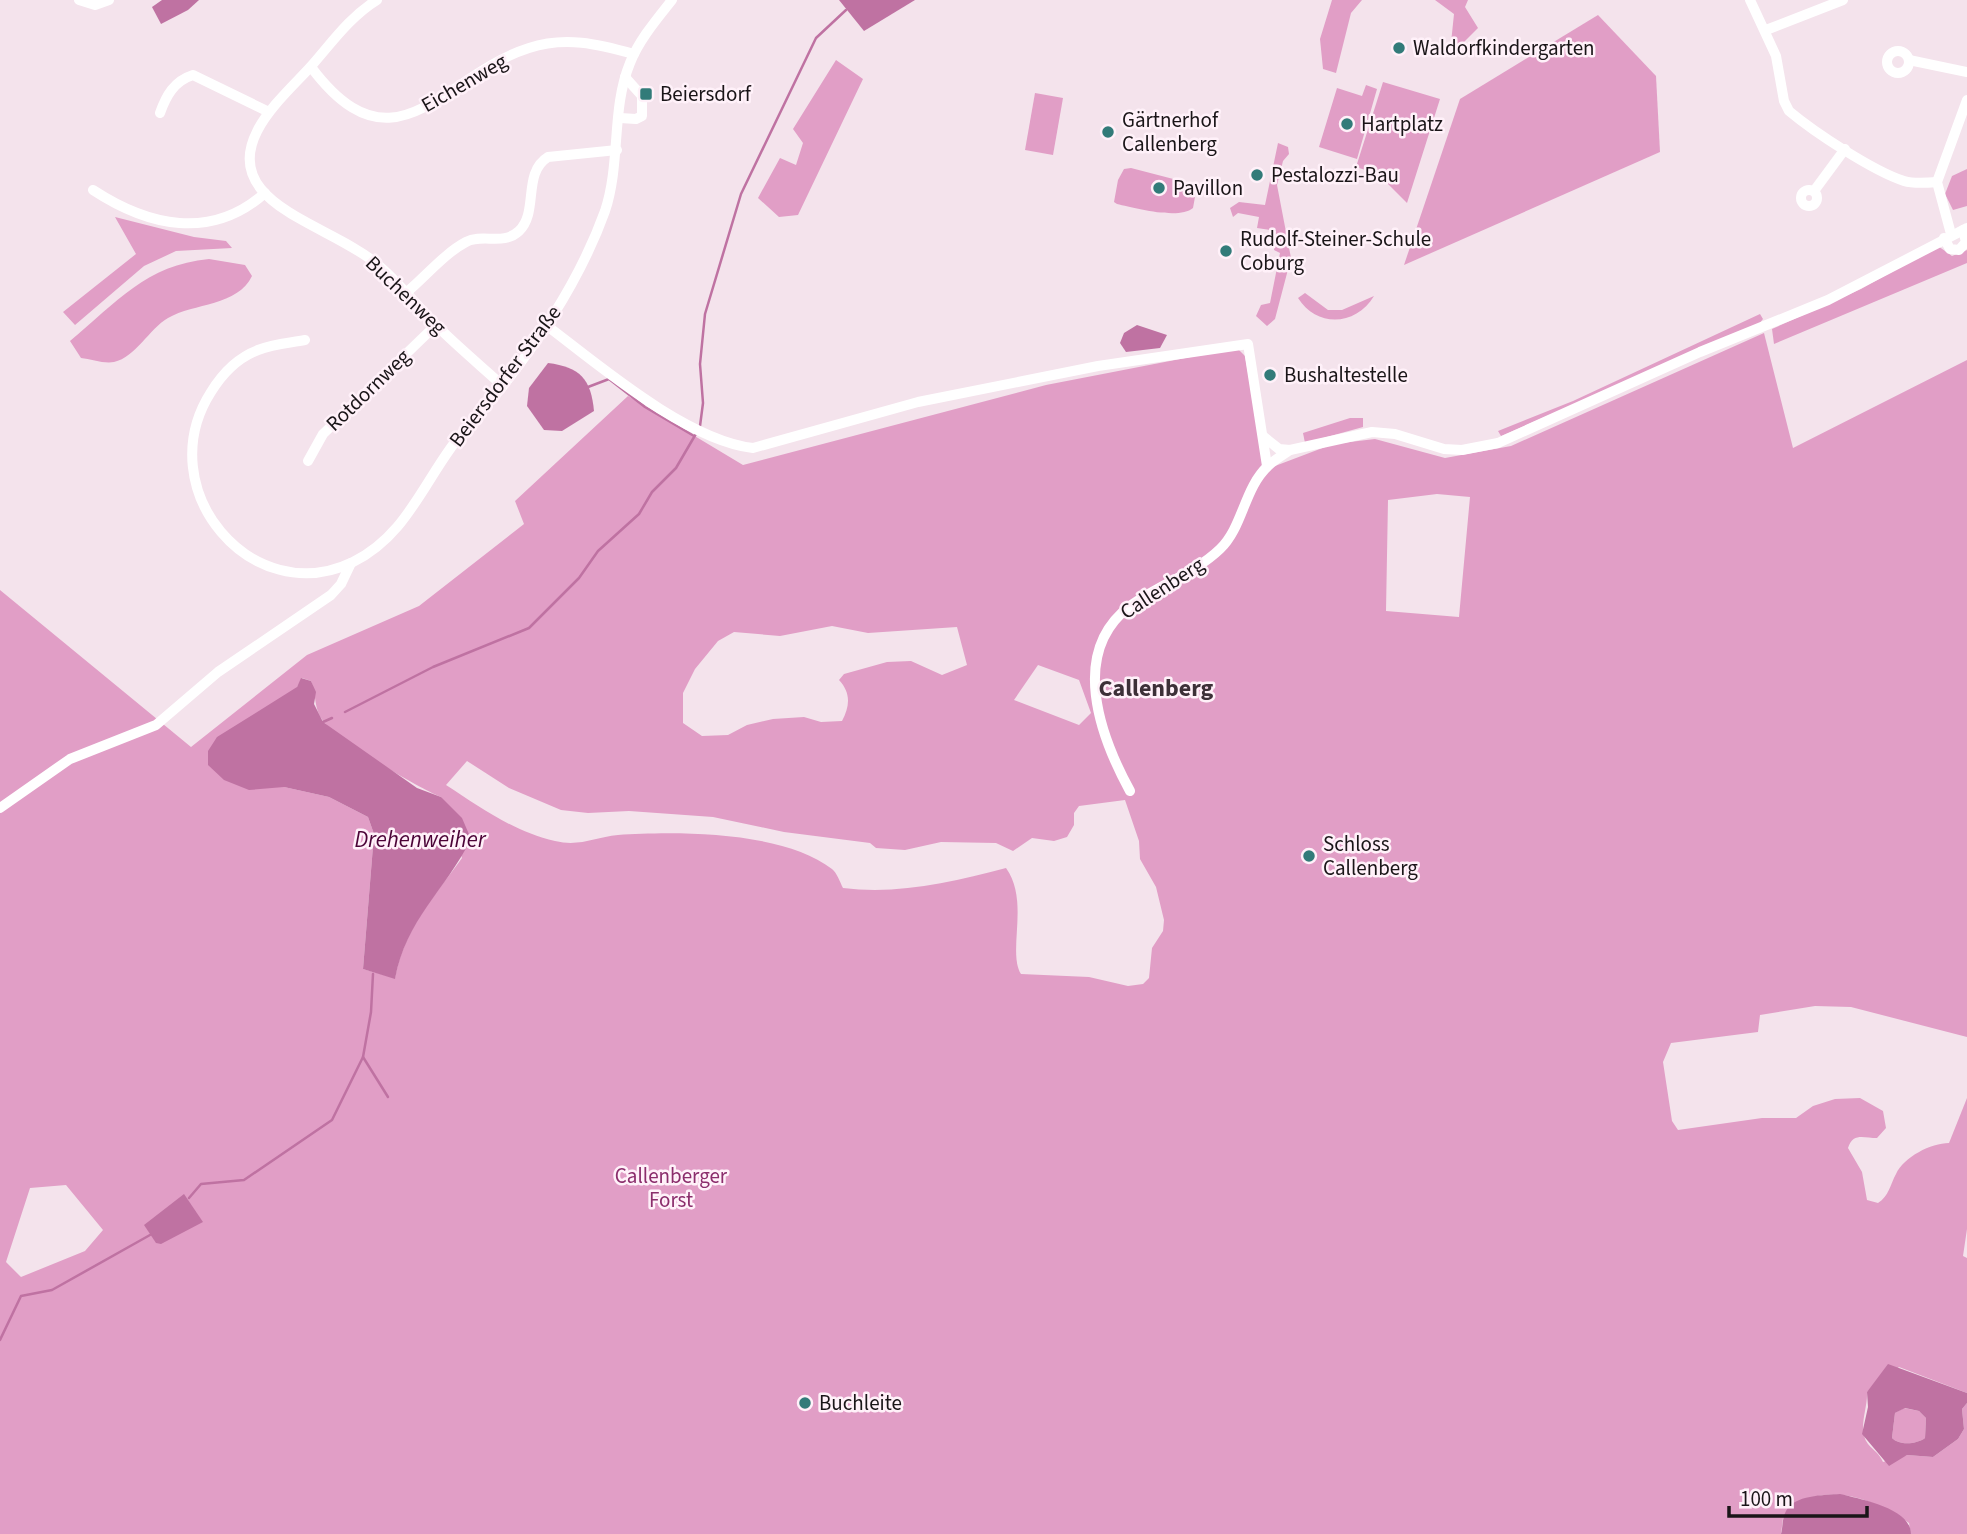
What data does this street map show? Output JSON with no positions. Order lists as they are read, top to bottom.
{
  "streets": {
    "street": [
      "Eichenweg",
      "Buchenweg",
      "Beiersdorfer Straße",
      "Rotdornweg",
      "Callenberg"
    ]
  },
  "crossings": [
    ["Eichenweg", "Beiersdorfer Straße"],
    ["Buchenweg", "Beiersdorfer Straße"],
    ["Buchenweg", "Rotdornweg"]
  ],
  "districts": ["Callenberg"],
  "water": ["Drehenweiher"],
  "parks": ["Callenberger Forst"],
  "places": {
    "other": [
      "Waldorfkindergarten",
      "Hartplatz",
      "Gärtnerhof Callenberg",
      "Pestalozzi-Bau",
      "Pavillon",
      "Rudolf-Steiner-Schule Coburg",
      "Bushaltestelle",
      "Schloss Callenberg",
      "Buchleite"
    ],
    "transit": ["Beiersdorf"]
  },
  "scale_bar": "100 m"
}
